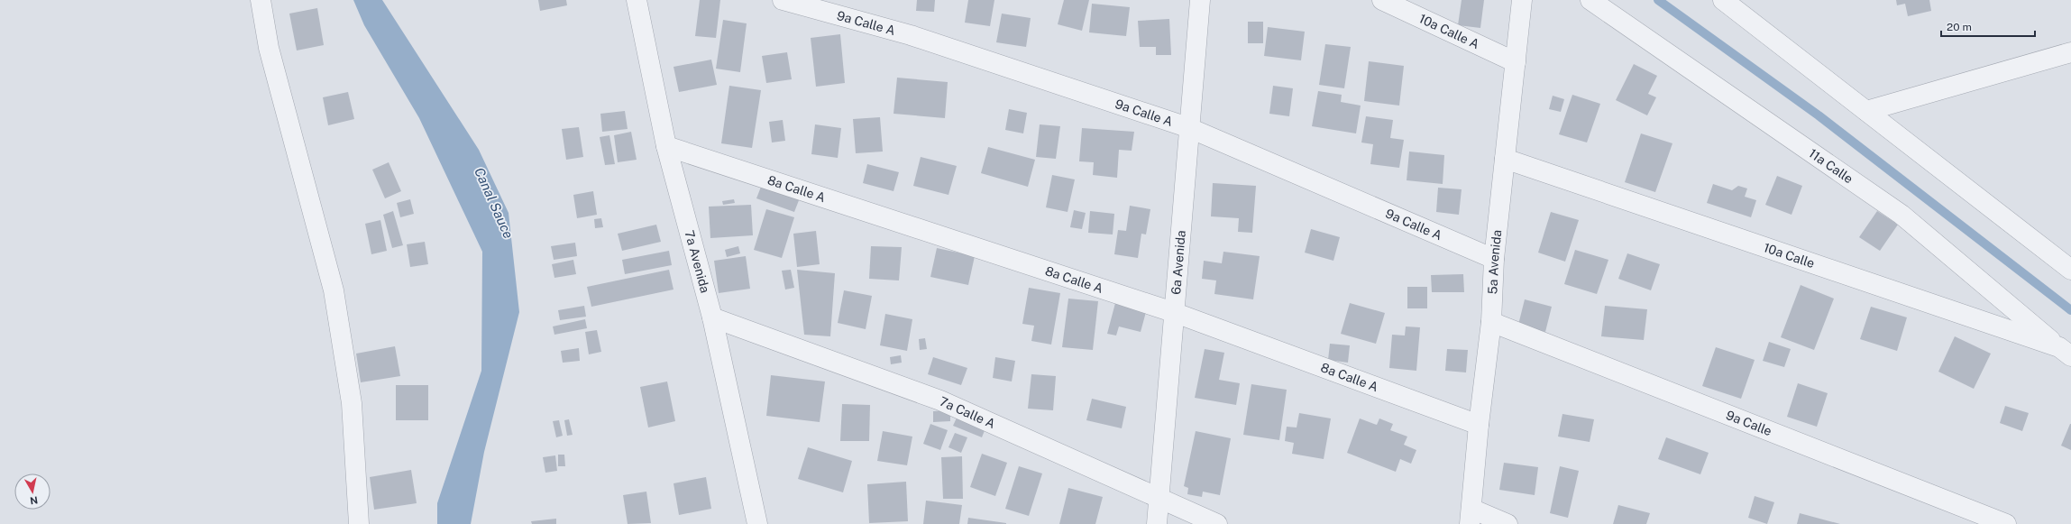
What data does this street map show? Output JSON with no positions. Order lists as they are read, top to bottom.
{
  "streets": {
    "street": [
      "9a Calle A",
      "10a Calle A",
      "11a Calle",
      "8a Calle A",
      "10a Calle",
      "7a Avenida",
      "6a Avenida",
      "5a Avenida",
      "7a Calle A",
      "9a Calle"
    ]
  },
  "crossings": [
    ["9a Calle A", "6a Avenida"],
    ["9a Calle A", "5a Avenida"],
    ["10a Calle A", "5a Avenida"],
    ["11a Calle", "10a Calle"],
    ["8a Calle A", "7a Avenida"],
    ["8a Calle A", "6a Avenida"],
    ["8a Calle A", "5a Avenida"],
    ["10a Calle", "5a Avenida"],
    ["7a Avenida", "7a Calle A"],
    ["6a Avenida", "7a Calle A"],
    ["5a Avenida", "9a Calle"]
  ],
  "water": ["Canal Sauce"],
  "scale_bar": "20 m",
  "north": "bottom"
}
